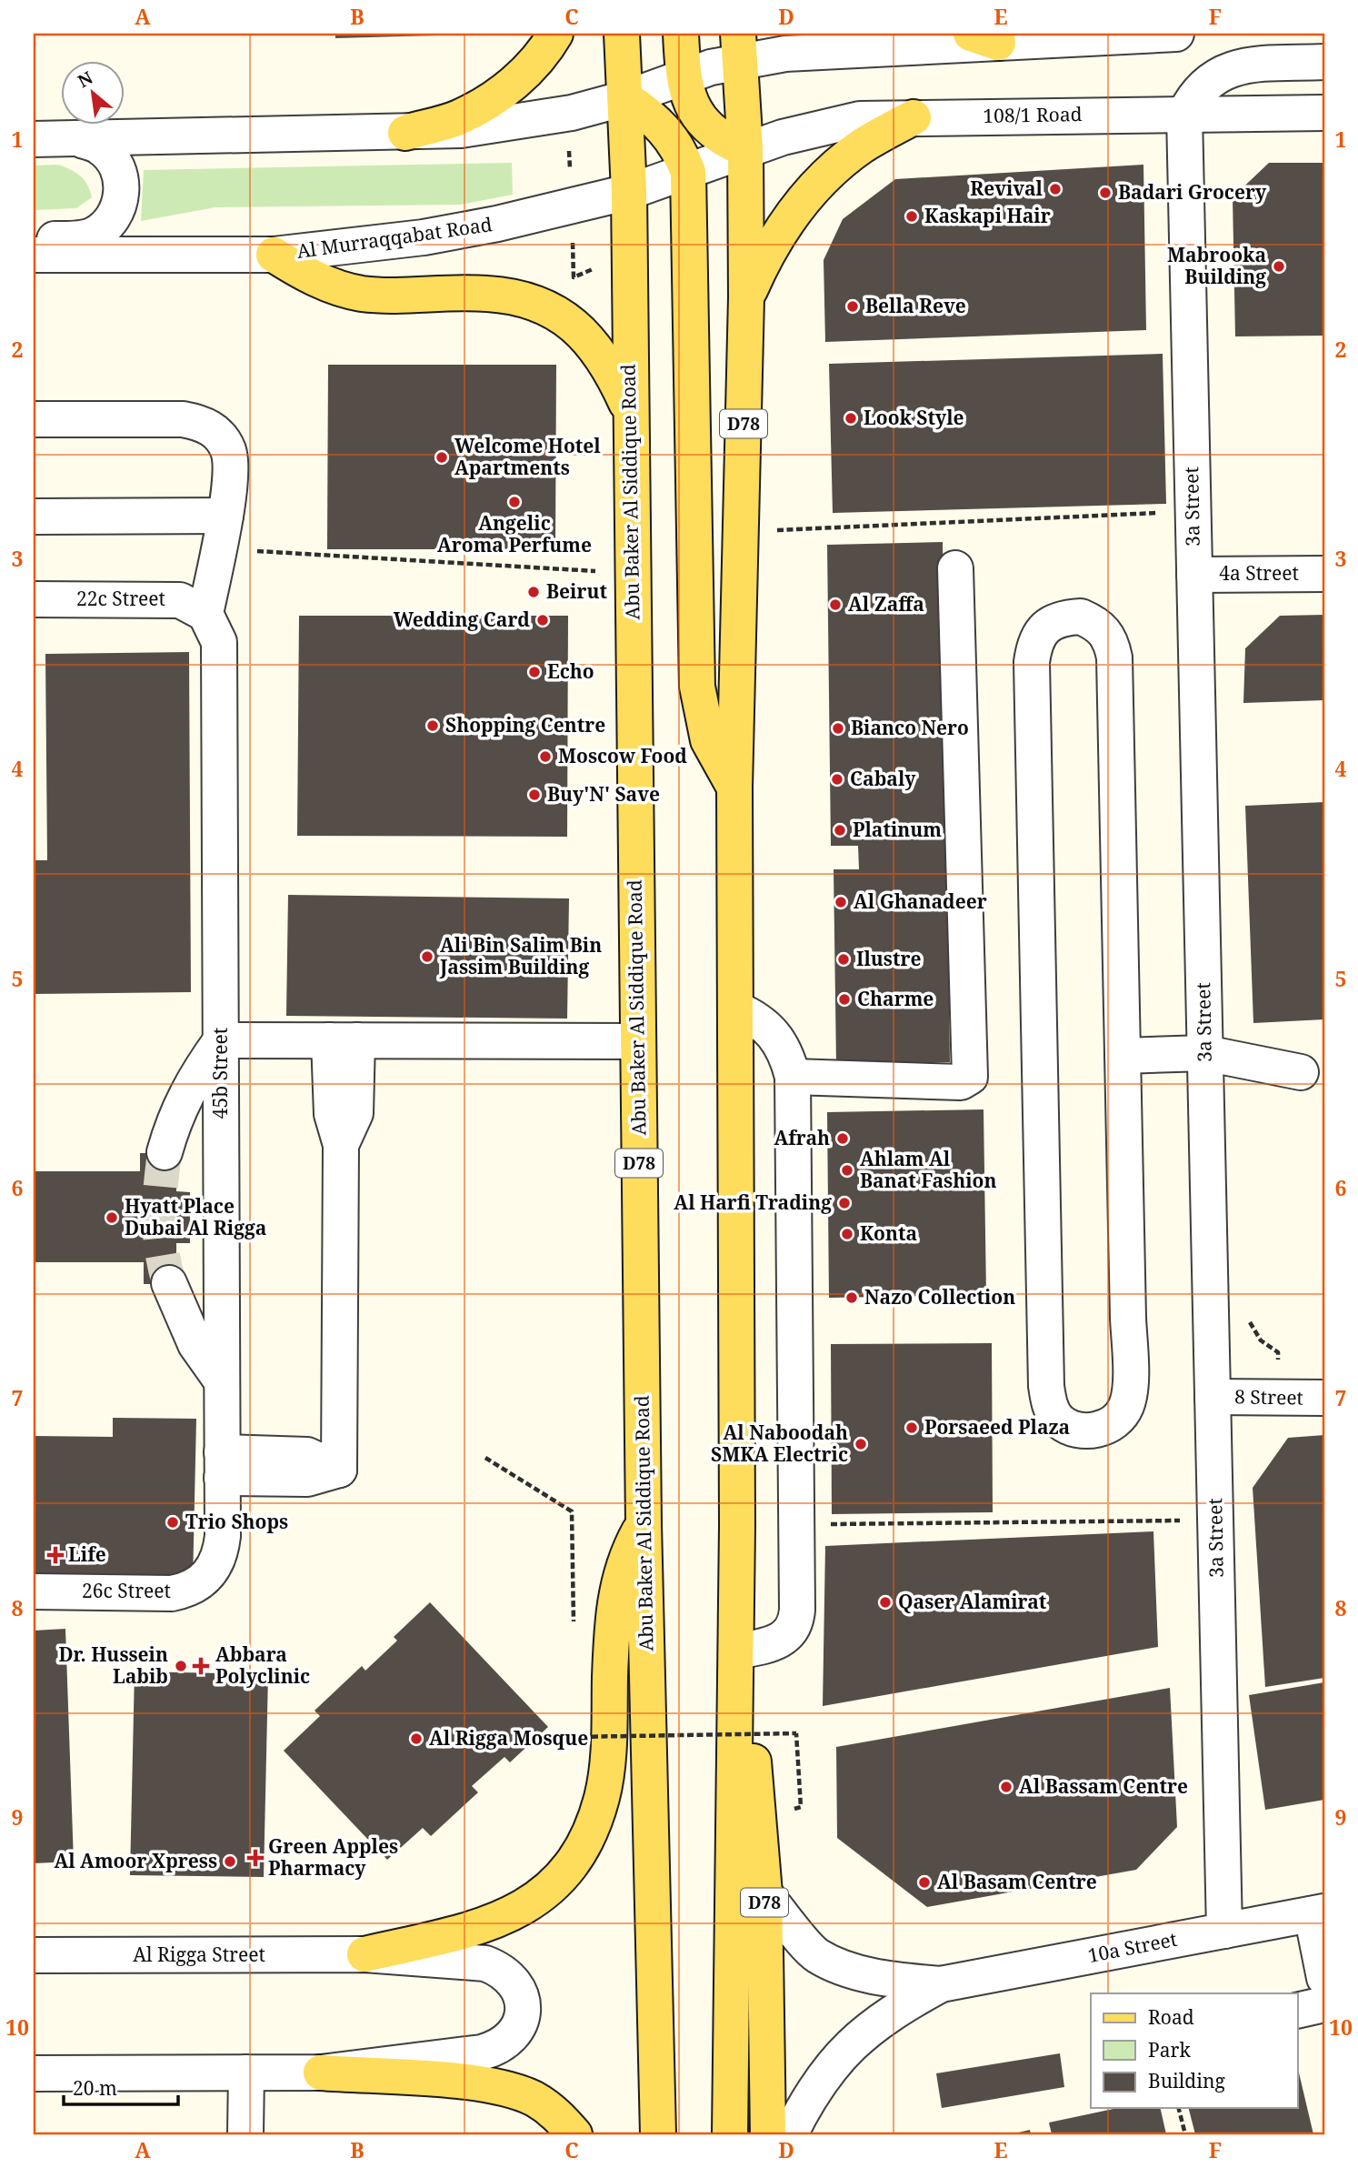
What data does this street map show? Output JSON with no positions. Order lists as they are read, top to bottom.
{
  "streets": {
    "main road": ["D78", "Abu Baker Al Siddique Road"],
    "street": [
      "108/1 Road",
      "Al Murraqqabat Road",
      "3a Street",
      "4a Street",
      "22c Street",
      "45b Street",
      "8 Street",
      "26c Street",
      "10a Street",
      "Al Rigga Street"
    ]
  },
  "crossings": [
    ["108/1 Road", "Al Murraqqabat Road"],
    ["108/1 Road", "D78"],
    ["108/1 Road", "3a Street"],
    ["Al Murraqqabat Road", "D78"],
    ["Al Murraqqabat Road", "Abu Baker Al Siddique Road"],
    ["D78", "10a Street"],
    ["3a Street", "4a Street"],
    ["3a Street", "8 Street"],
    ["3a Street", "10a Street"],
    ["22c Street", "45b Street"],
    ["45b Street", "26c Street"]
  ],
  "places": {
    "other": [
      "Revival",
      "Badari Grocery",
      "Kaskapi Hair",
      "Mabrooka Building",
      "Bella Reve",
      "Look Style",
      "Welcome Hotel Apartments",
      "Angelic Aroma Perfume",
      "Beirut",
      "Al Zaffa",
      "Wedding Card",
      "Echo",
      "Shopping Centre",
      "Bianco Nero",
      "Moscow Food",
      "Cabaly",
      "Buy'N' Save",
      "Platinum",
      "Al Ghanadeer",
      "Ali Bin Salim Bin Jassim Building",
      "Ilustre",
      "Charme",
      "Afrah",
      "Ahlam Al Banat Fashion",
      "Al Harfi Trading",
      "Hyatt Place Dubai Al Rigga",
      "Konta",
      "Nazo Collection",
      "Porsaeed Plaza",
      "Al Naboodah SMKA Electric",
      "Trio Shops",
      "Qaser Alamirat",
      "Dr. Hussein Labib",
      "Al Rigga Mosque",
      "Al Bassam Centre",
      "Al Amoor Xpress",
      "Al Basam Centre"
    ],
    "health": ["Life", "Abbara Polyclinic", "Green Apples Pharmacy"]
  },
  "legend": ["Road", "Park", "Building"],
  "scale_bar": "20 m",
  "north": "top left",
  "grid": {
    "columns": [
      "A",
      "B",
      "C",
      "D",
      "E",
      "F"
    ],
    "rows": [
      "1",
      "2",
      "3",
      "4",
      "5",
      "6",
      "7",
      "8",
      "9",
      "10"
    ]
  }
}
